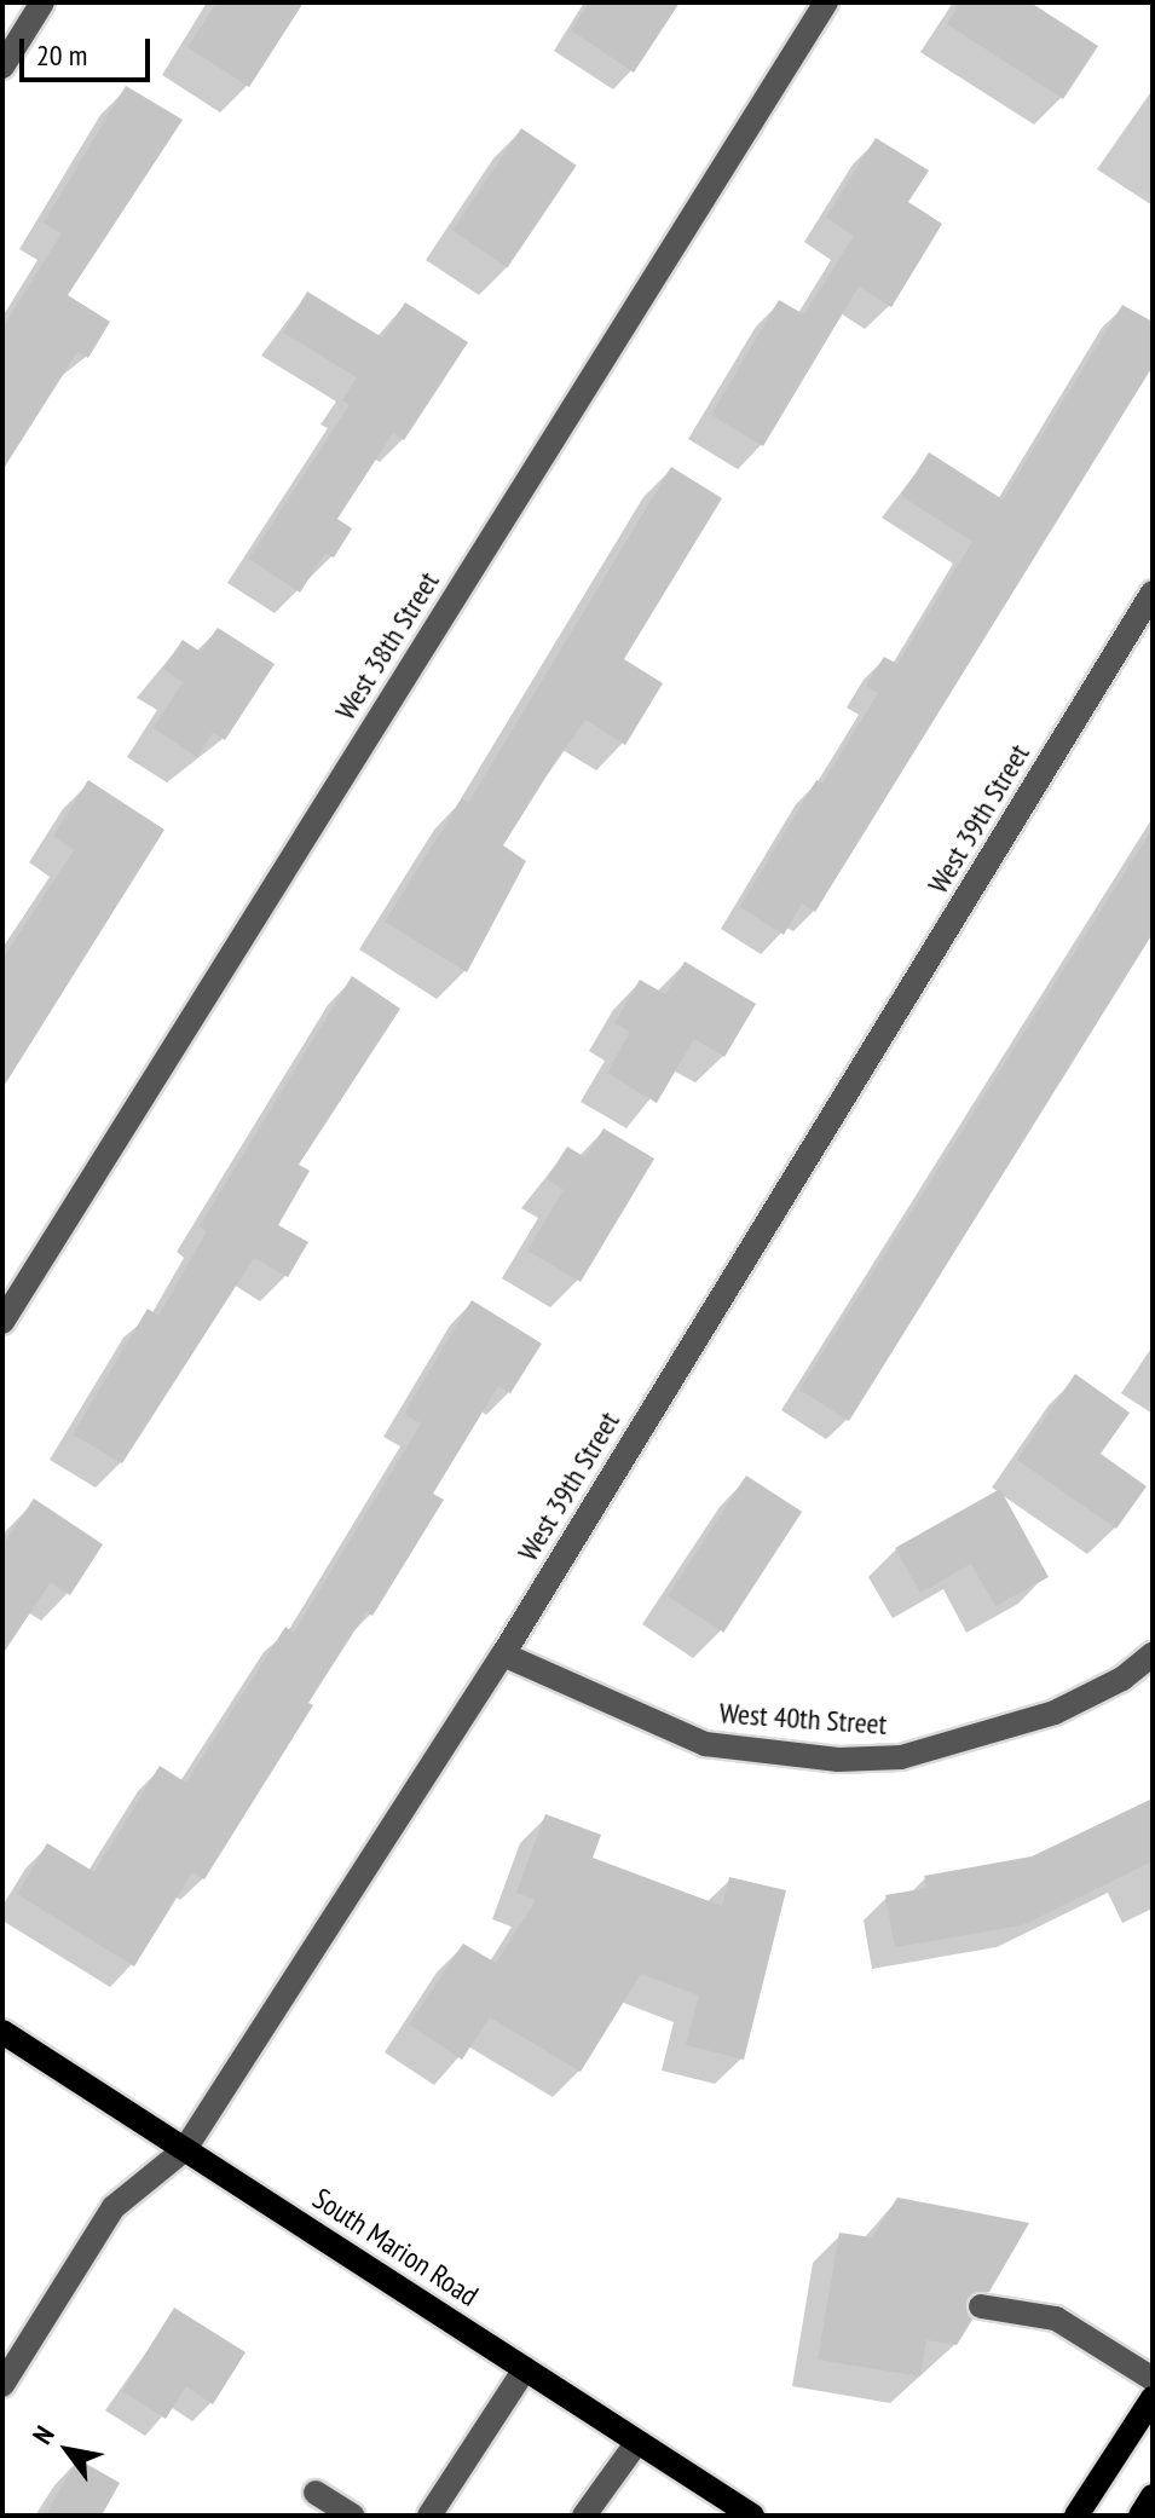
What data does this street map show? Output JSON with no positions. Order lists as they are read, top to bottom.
{
  "streets": {
    "main road": ["South Marion Road"],
    "street": ["West 38th Street", "West 39th Street", "West 40th Street"]
  },
  "crossings": [
    ["West 39th Street", "West 40th Street"],
    ["West 39th Street", "South Marion Road"]
  ],
  "scale_bar": "20 m",
  "north": "top left"
}
